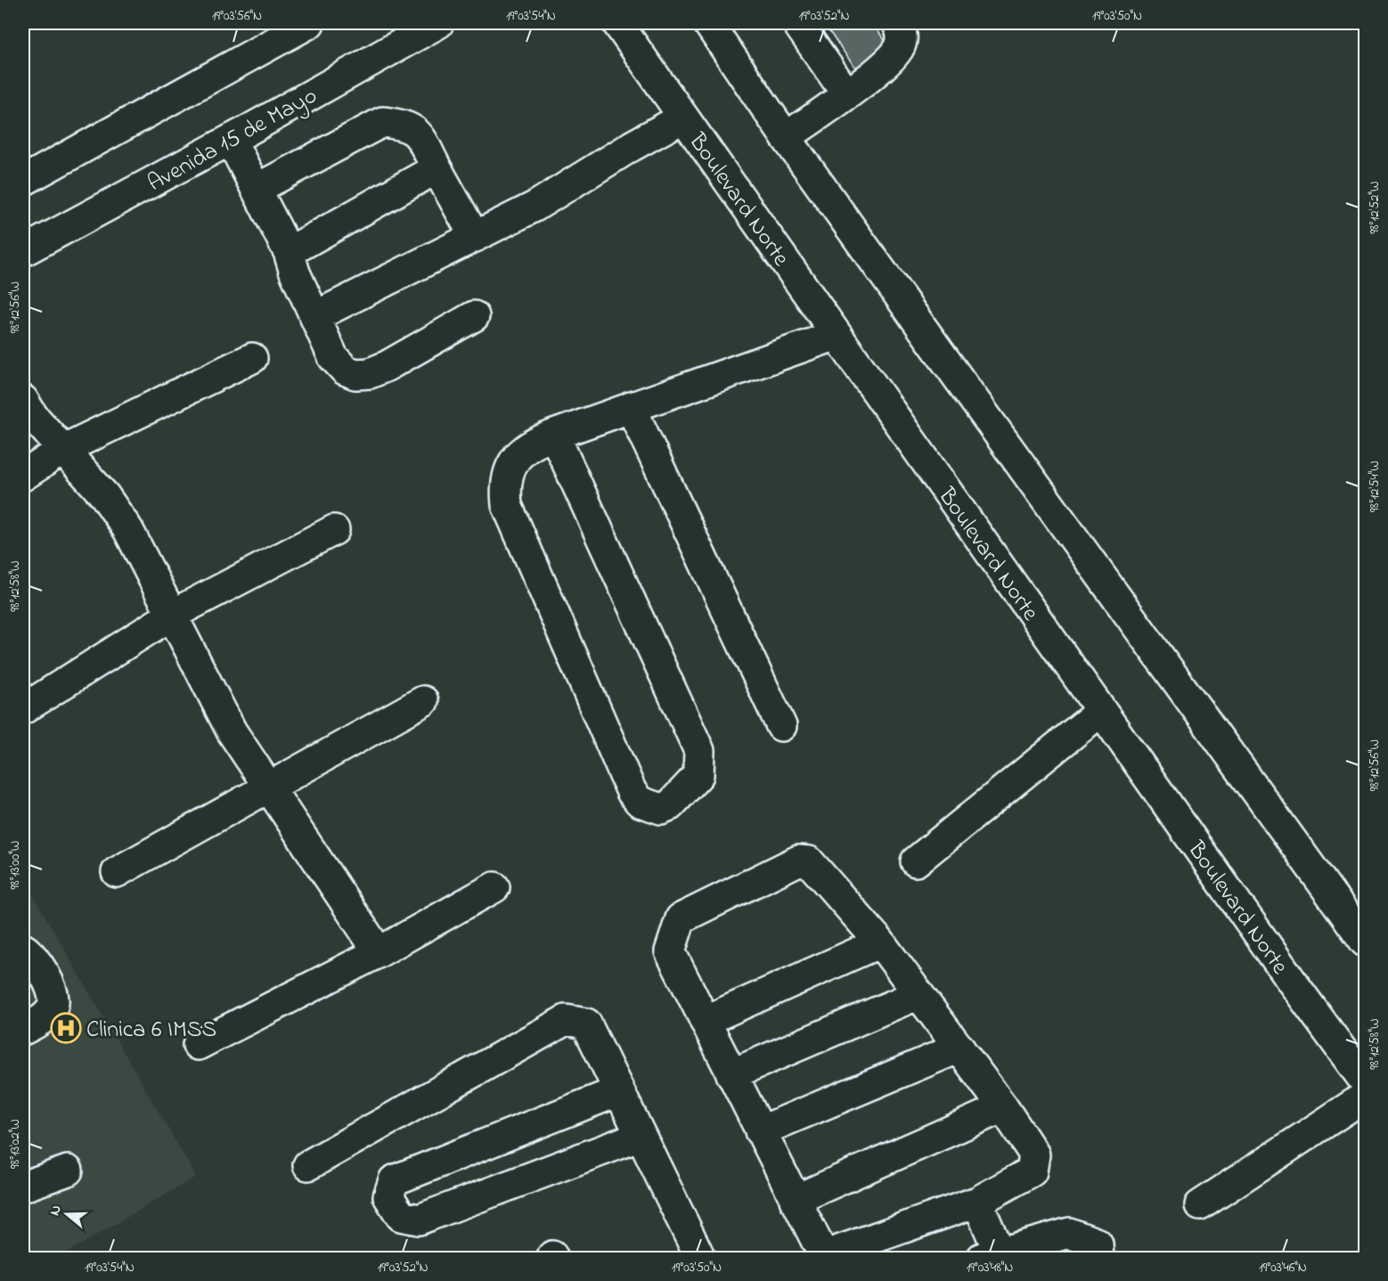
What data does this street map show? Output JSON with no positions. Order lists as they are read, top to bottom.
{
  "streets": {
    "main road": ["Avenida 15 de Mayo", "Boulevard Norte"]
  },
  "places": {
    "hospital": ["Clinica 6 IMSS"]
  },
  "north": "left",
  "coordinates": [
    "19°03'56\"N",
    "19°03'54\"N",
    "19°03'52\"N",
    "19°03'50\"N",
    "98°12'52\"W",
    "98°12'56\"W",
    "98°12'54\"W",
    "98°12'58\"W",
    "98°13'00\"W",
    "98°13'02\"W",
    "19°03'48\"N",
    "19°03'46\"N"
  ]
}
